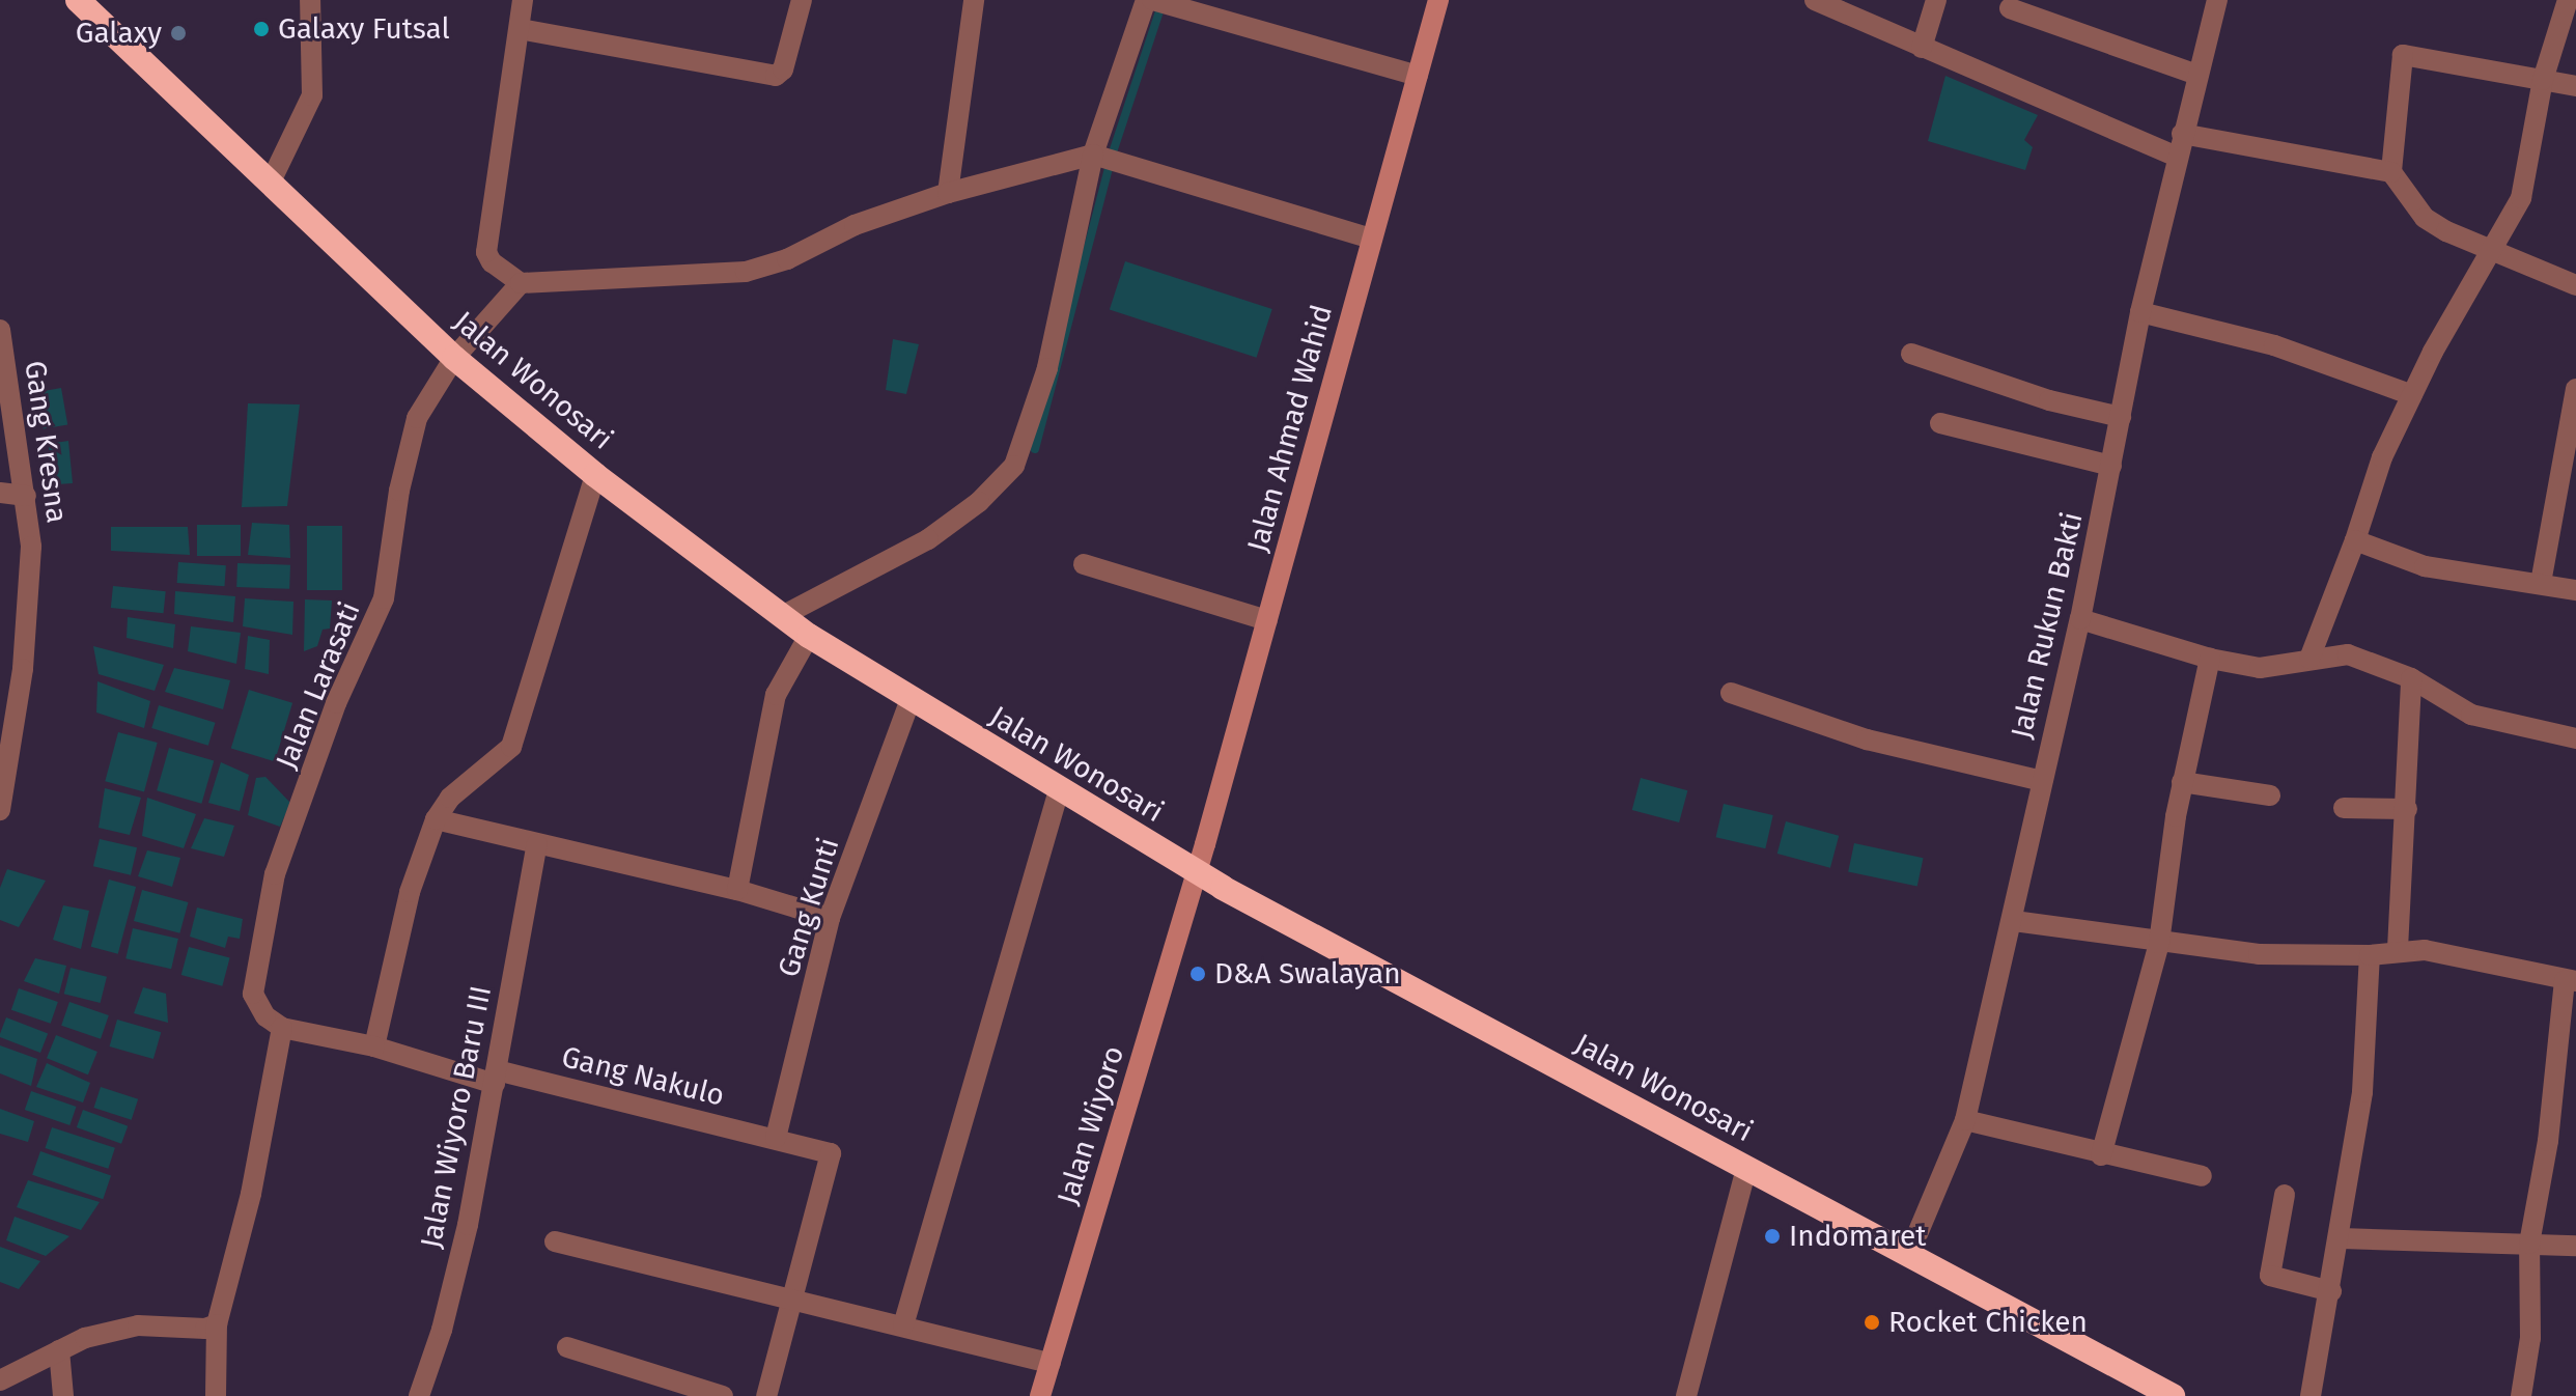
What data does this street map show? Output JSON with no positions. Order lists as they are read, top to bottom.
{
  "streets": {
    "highway": ["Jalan Wonosari"],
    "street": [
      "Jalan Ahmad Wahid",
      "Gang Kresna",
      "Jalan Rukun Bakti",
      "Jalan Larasati",
      "Gang Kunti",
      "Gang Nakulo",
      "Jalan Wiyoro Baru III",
      "Jalan Wiyoro"
    ]
  },
  "crossings": [
    ["Jalan Wonosari", "Jalan Ahmad Wahid"],
    ["Jalan Wonosari", "Jalan Rukun Bakti"],
    ["Jalan Wonosari", "Jalan Larasati"],
    ["Jalan Wonosari", "Gang Kunti"],
    ["Jalan Wonosari", "Jalan Wiyoro"],
    ["Jalan Ahmad Wahid", "Jalan Wiyoro"],
    ["Jalan Larasati", "Gang Nakulo"],
    ["Gang Kunti", "Gang Nakulo"],
    ["Gang Nakulo", "Jalan Wiyoro Baru III"]
  ],
  "places": [
    "Galaxy Futsal",
    "Galaxy",
    "D&A Swalayan",
    "Indomaret",
    "Rocket Chicken"
  ]
}
